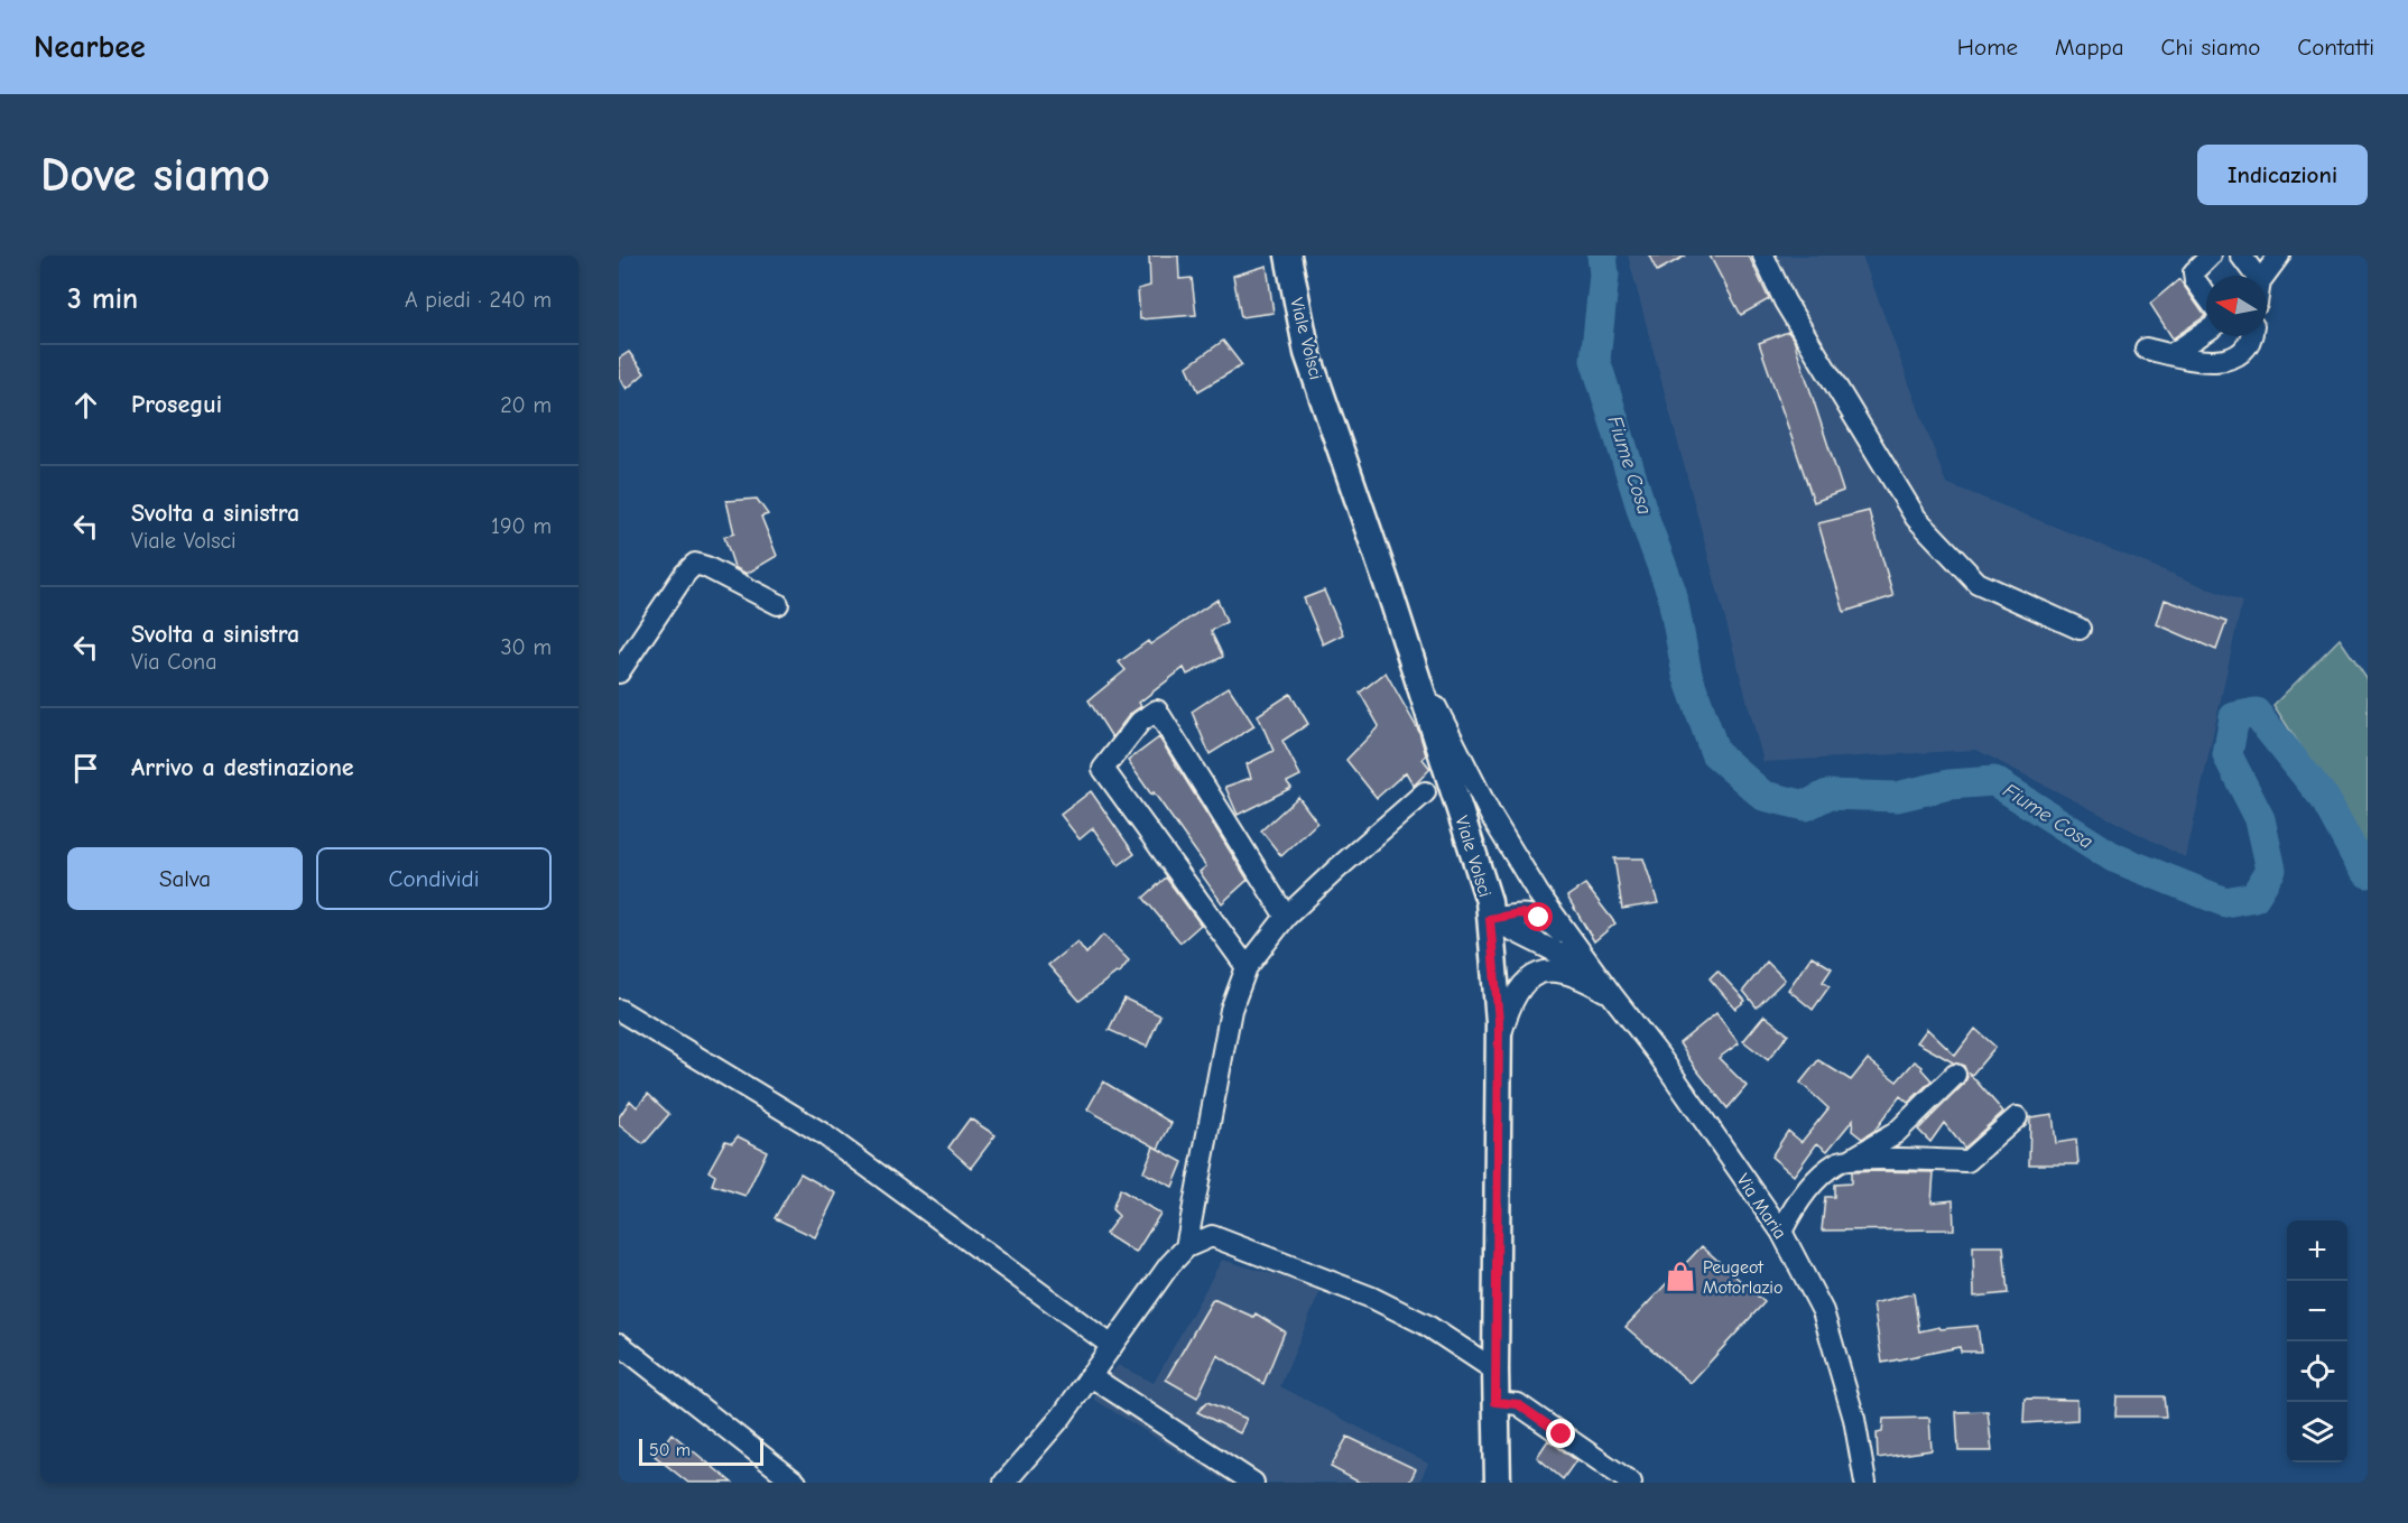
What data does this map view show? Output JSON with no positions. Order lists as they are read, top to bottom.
{
  "streets": {
    "main road": ["Viale Volsci"],
    "street": ["Via Maria"]
  },
  "water": ["Fiume Cosa"],
  "places": {
    "shop": ["Peugeot Motorlazio"]
  },
  "scale_bar": "50 m",
  "north": "left",
  "page": {
    "header": "Nearbee",
    "nav": [
      "Home",
      "Mappa",
      "Chi siamo",
      "Contatti"
    ],
    "buttons": [
      "Indicazioni",
      ["Salva", "Condividi"]
    ],
    "title": "Dove siamo",
    "heading": ["3 min", "A piedi · 240 m"],
    "list": [
      ["Prosegui", "20 m"],
      ["Svolta a sinistra", "Viale Volsci", "190 m"],
      ["Svolta a sinistra", "Via Cona", "30 m"],
      "Arrivo a destinazione"
    ],
    "map_buttons": ["+", "−"],
    "scale": "50 m"
  }
}
